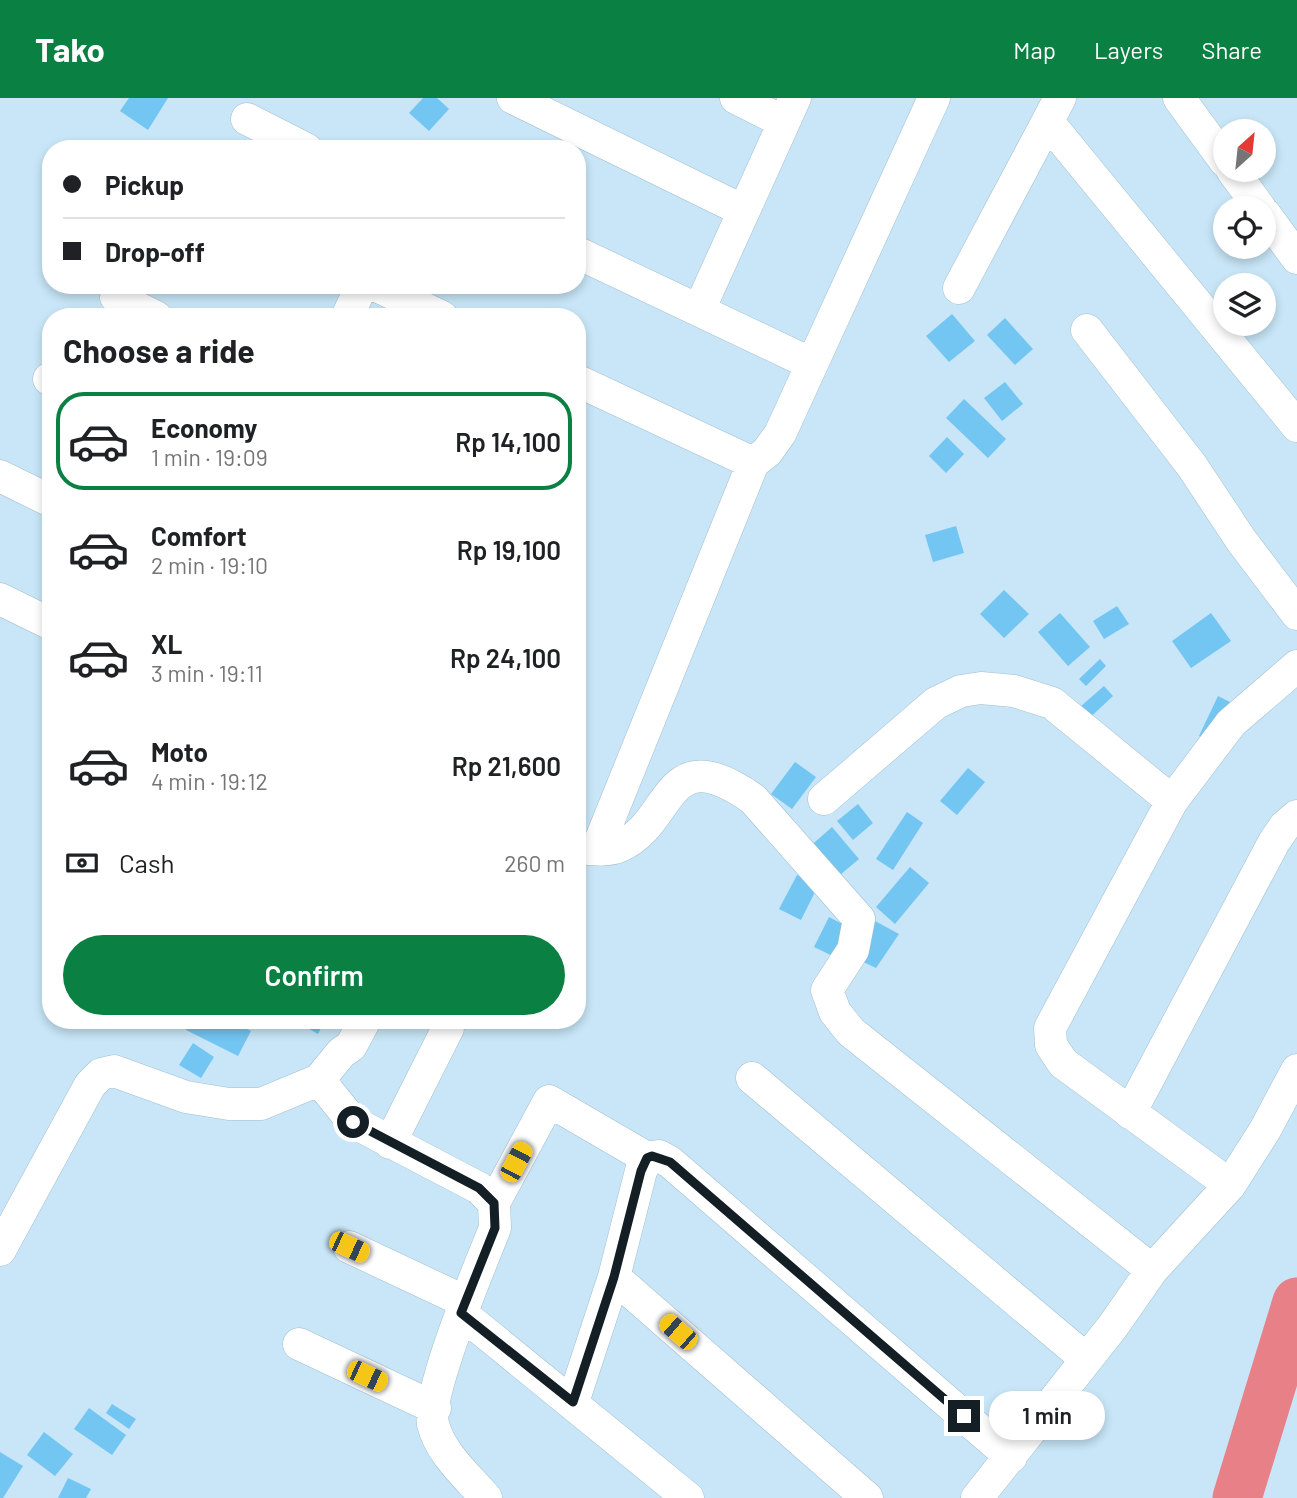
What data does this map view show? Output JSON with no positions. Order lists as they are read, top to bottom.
{
  "north": "top right",
  "page": {
    "header": "Tako",
    "nav": ["Map", "Layers", "Share"],
    "banner": ["Pickup", "Drop-off"],
    "heading": "Choose a ride",
    "list": [
      {
        "name": "Economy",
        "note": "1 min · 19:09",
        "value": "Rp 14,100"
      },
      {
        "name": "Comfort",
        "note": "2 min · 19:10",
        "value": "Rp 19,100"
      },
      {
        "name": "XL",
        "note": "3 min · 19:11",
        "value": "Rp 24,100"
      },
      {
        "name": "Moto",
        "note": "4 min · 19:12",
        "value": "Rp 21,600"
      }
    ],
    "pay": ["Cash", "260 m"],
    "buttons": "Confirm",
    "bubble": "1 min"
  }
}
